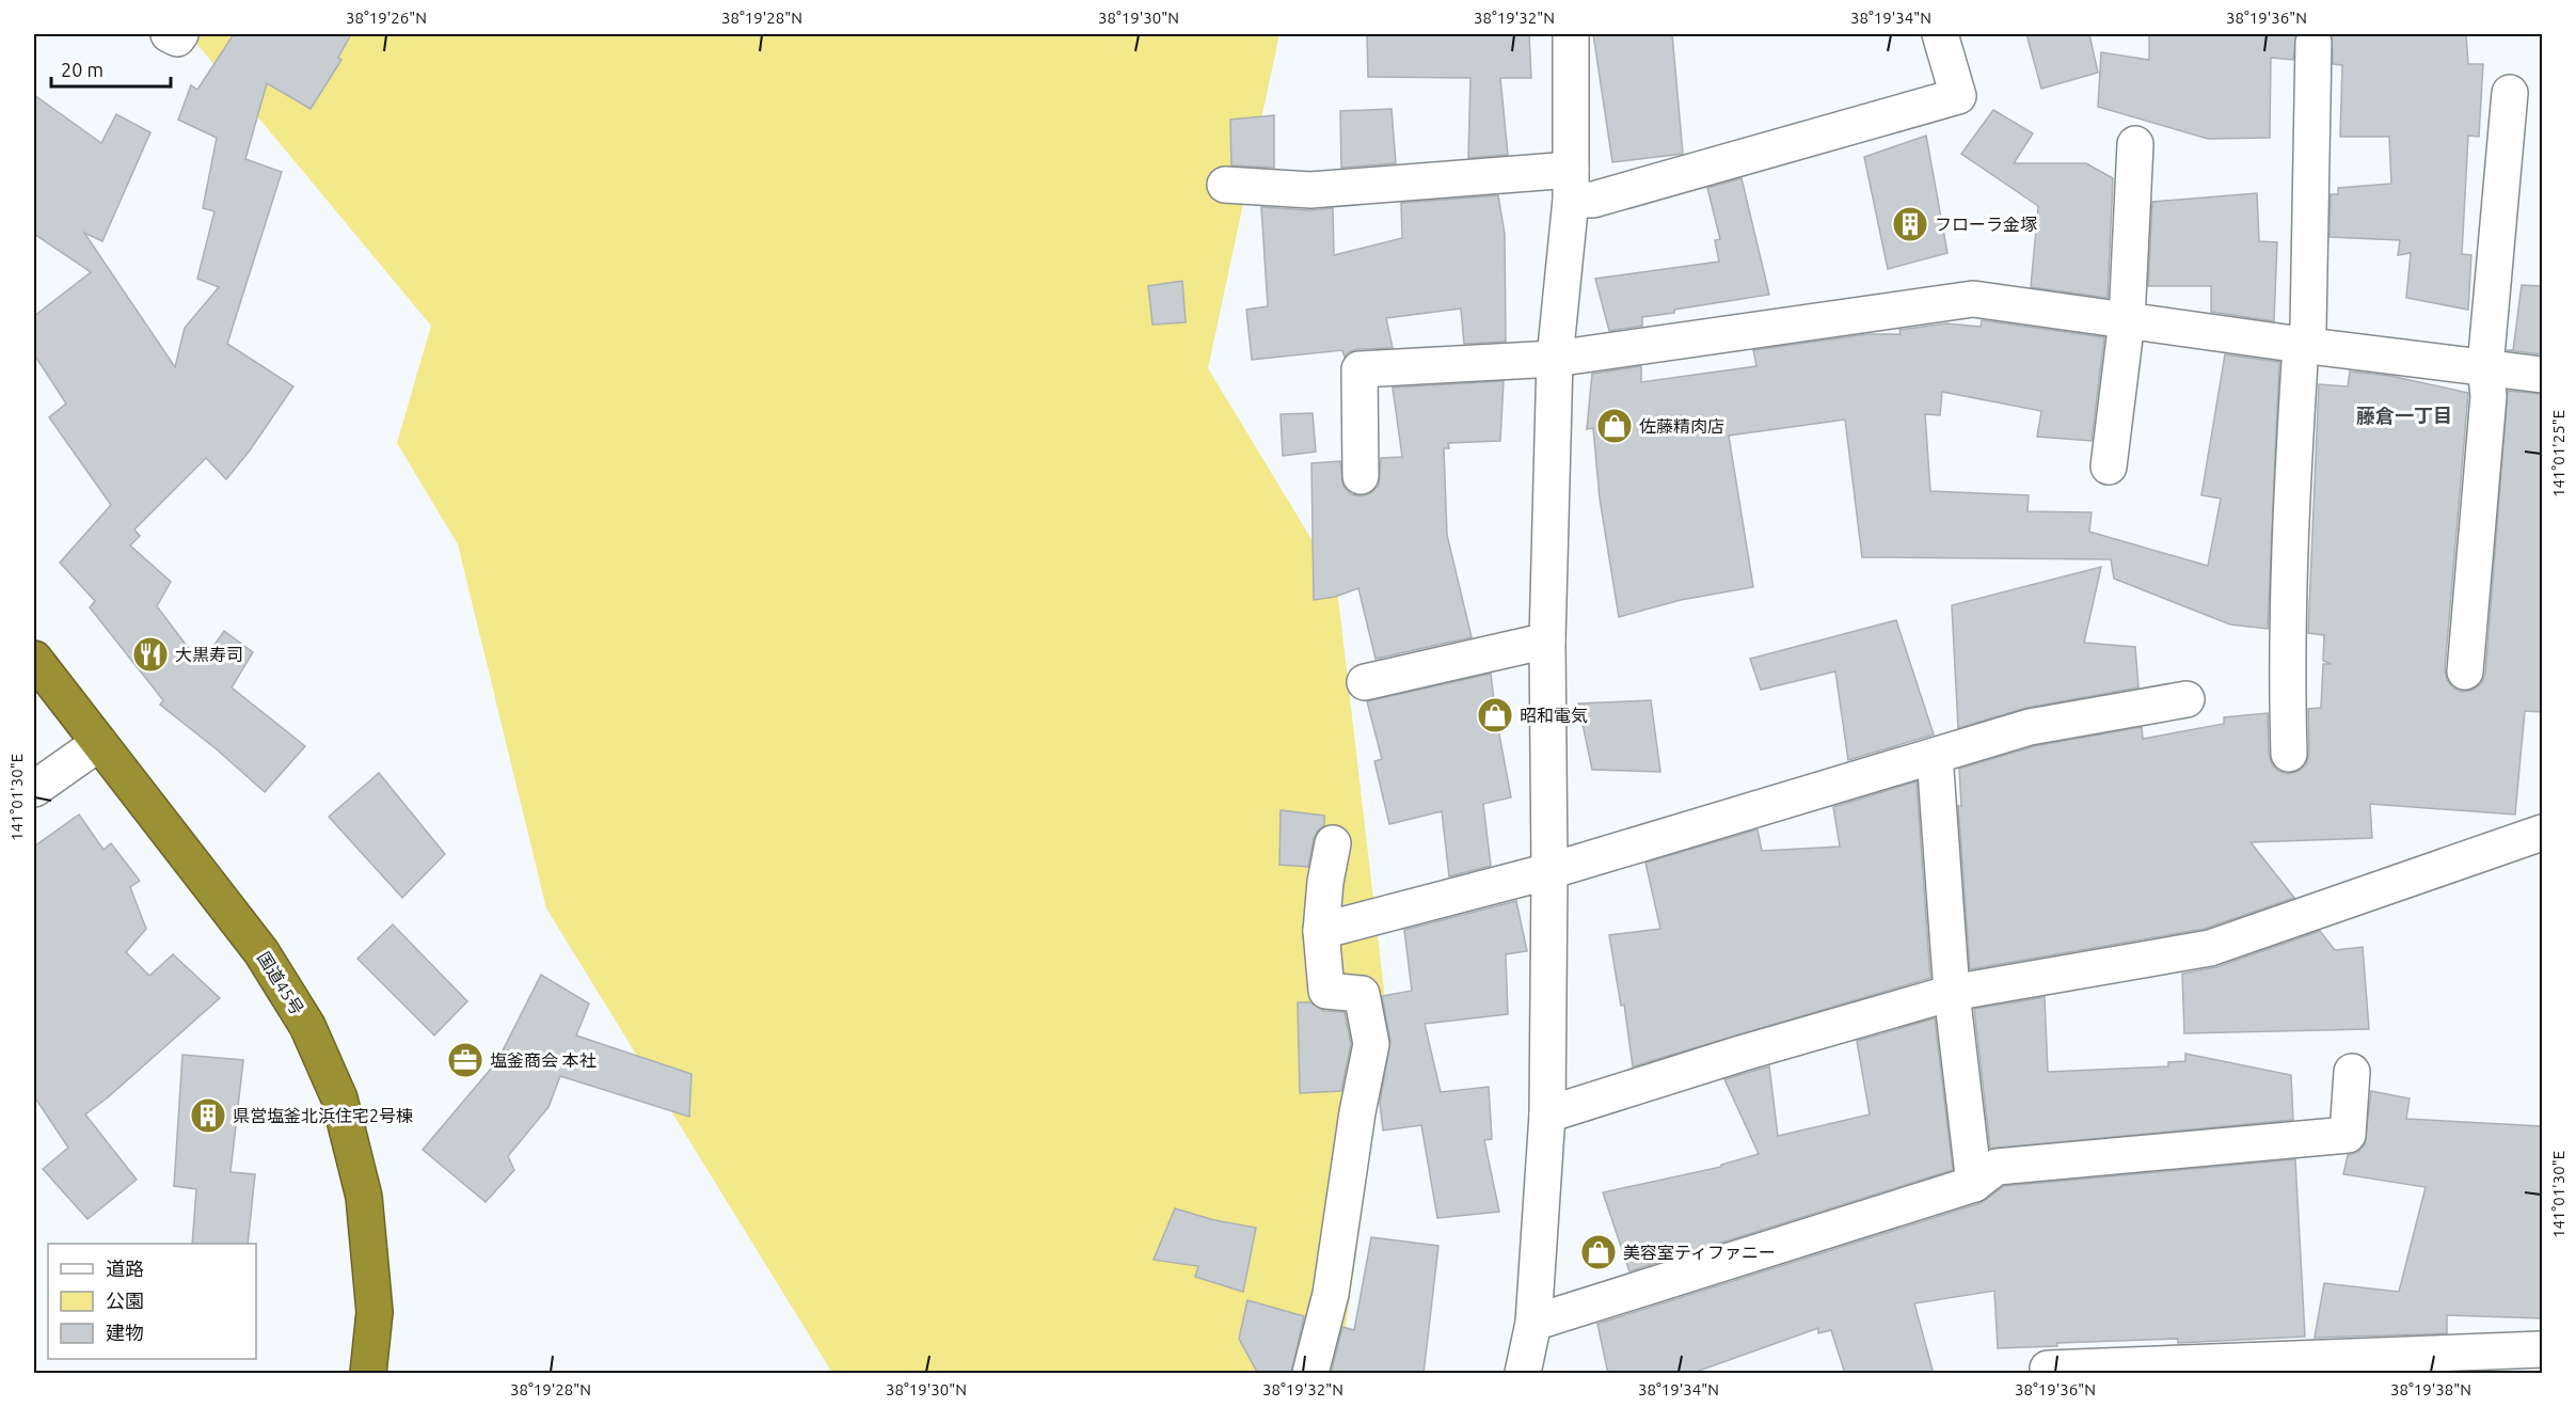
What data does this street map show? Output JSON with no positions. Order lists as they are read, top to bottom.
{
  "streets": {
    "highway": ["国道45号"]
  },
  "districts": ["藤倉一丁目"],
  "places": {
    "building": ["フローラ金塚", "県営塩釜北浜住宅2号棟"],
    "shop": ["佐藤精肉店", "昭和電気", "美容室ティファニー"],
    "restaurant": ["大黒寿司"],
    "office": ["塩釜商会 本社"]
  },
  "legend": ["道路", "公園", "建物"],
  "scale_bar": "20 m",
  "coordinates": [
    "38°19'26\"N",
    "38°19'28\"N",
    "38°19'30\"N",
    "38°19'32\"N",
    "38°19'34\"N",
    "38°19'36\"N",
    "141°01'25\"E",
    "141°01'30\"E",
    "38°19'38\"N"
  ]
}
